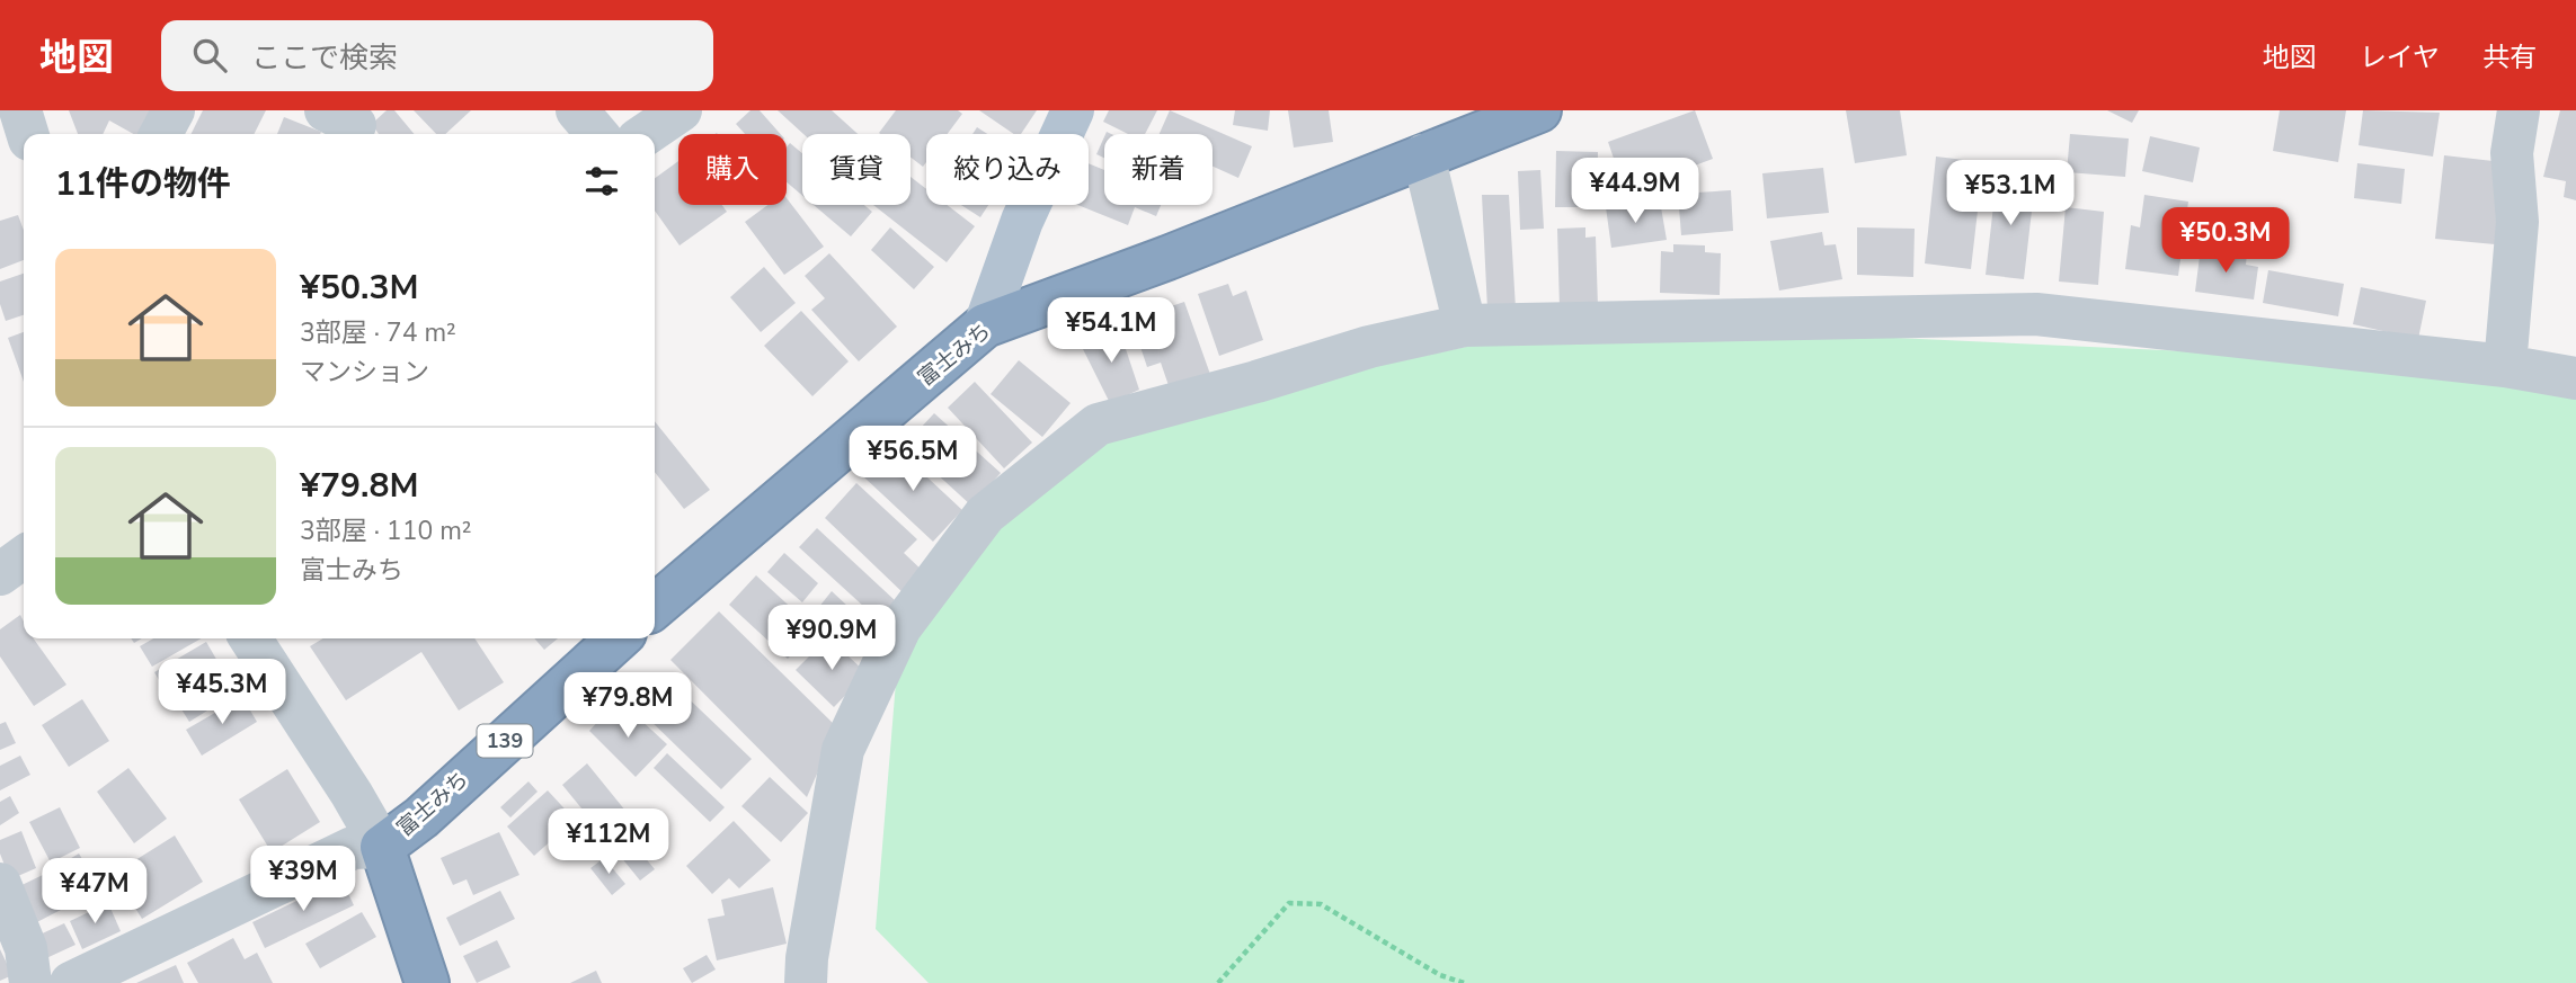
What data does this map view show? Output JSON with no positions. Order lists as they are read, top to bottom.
{
  "streets": {
    "highway": ["富士みち", "139"]
  },
  "page": {
    "header": "地図",
    "search": "ここで検索",
    "nav": ["地図", "レイヤ", "共有"],
    "chip": [
      "購入",
      "賃貸",
      "絞り込み",
      "新着"
    ],
    "heading": "11件の物件",
    "price": [
      "¥44.9M",
      "¥53.1M",
      "¥50.3M",
      "¥54.1M",
      "¥56.5M",
      "¥90.9M",
      "¥45.3M",
      "¥79.8M",
      "¥112M",
      "¥39M",
      "¥47M"
    ],
    "list": [
      {
        "name": "¥50.3M",
        "note": "3部屋 · 74 m² · マンション"
      },
      {
        "name": "¥79.8M",
        "note": "3部屋 · 110 m² · 富士みち"
      }
    ]
  }
}
